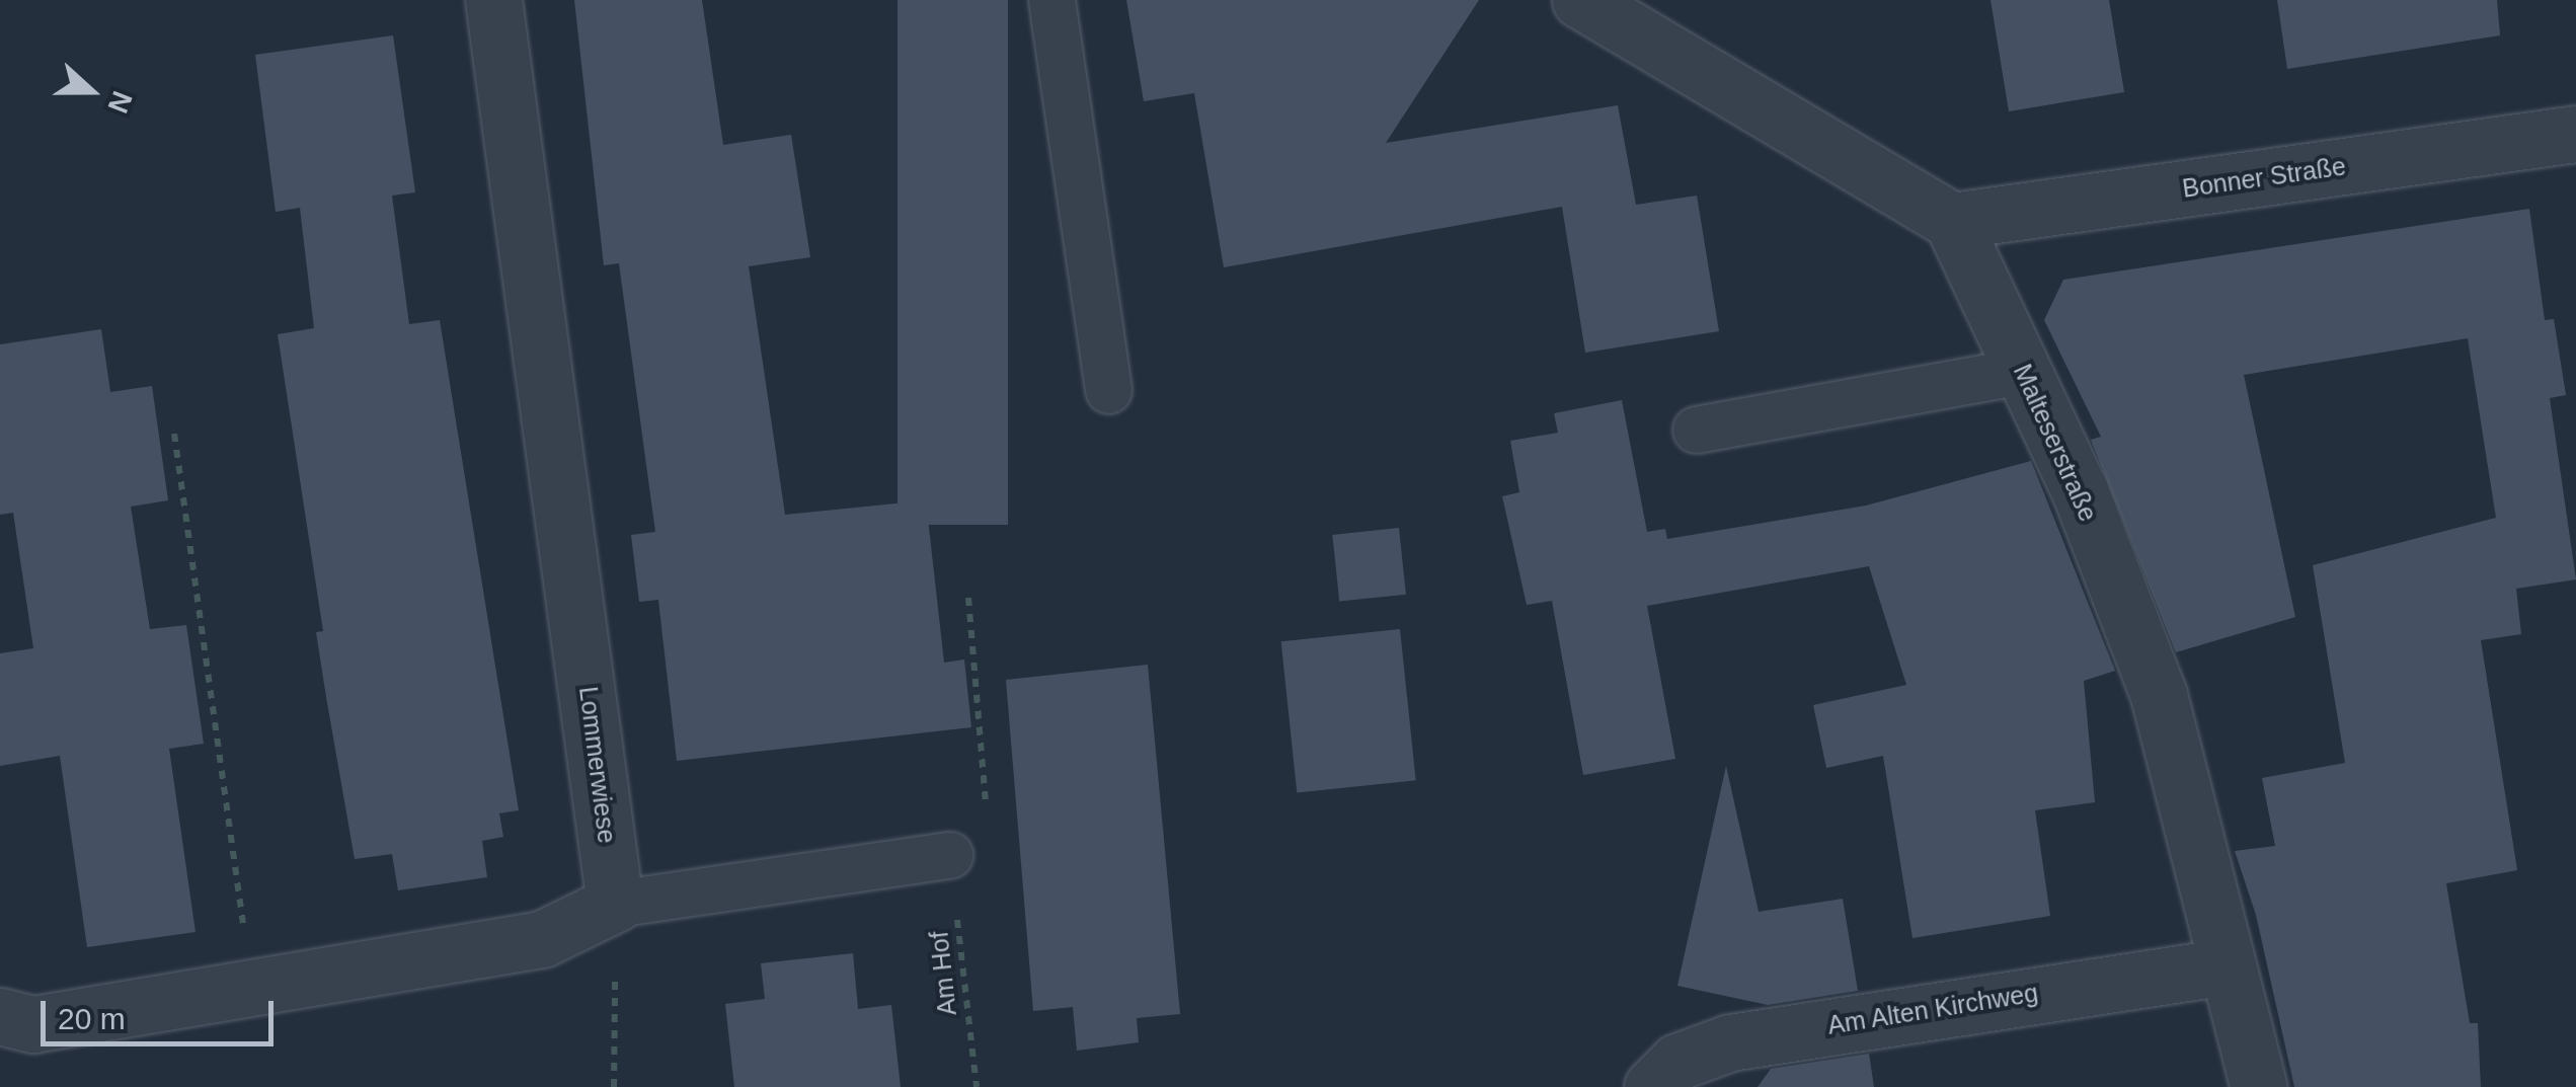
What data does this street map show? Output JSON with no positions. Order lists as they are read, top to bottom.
{
  "streets": {
    "street": [
      "Bonner Straße",
      "Malteserstraße",
      "Lommerwiese",
      "Am Alten Kirchweg"
    ],
    "path": ["Am Hof"]
  },
  "crossings": [
    ["Bonner Straße", "Malteserstraße"],
    ["Malteserstraße", "Am Alten Kirchweg"]
  ],
  "scale_bar": "20 m",
  "north": "right"
}
